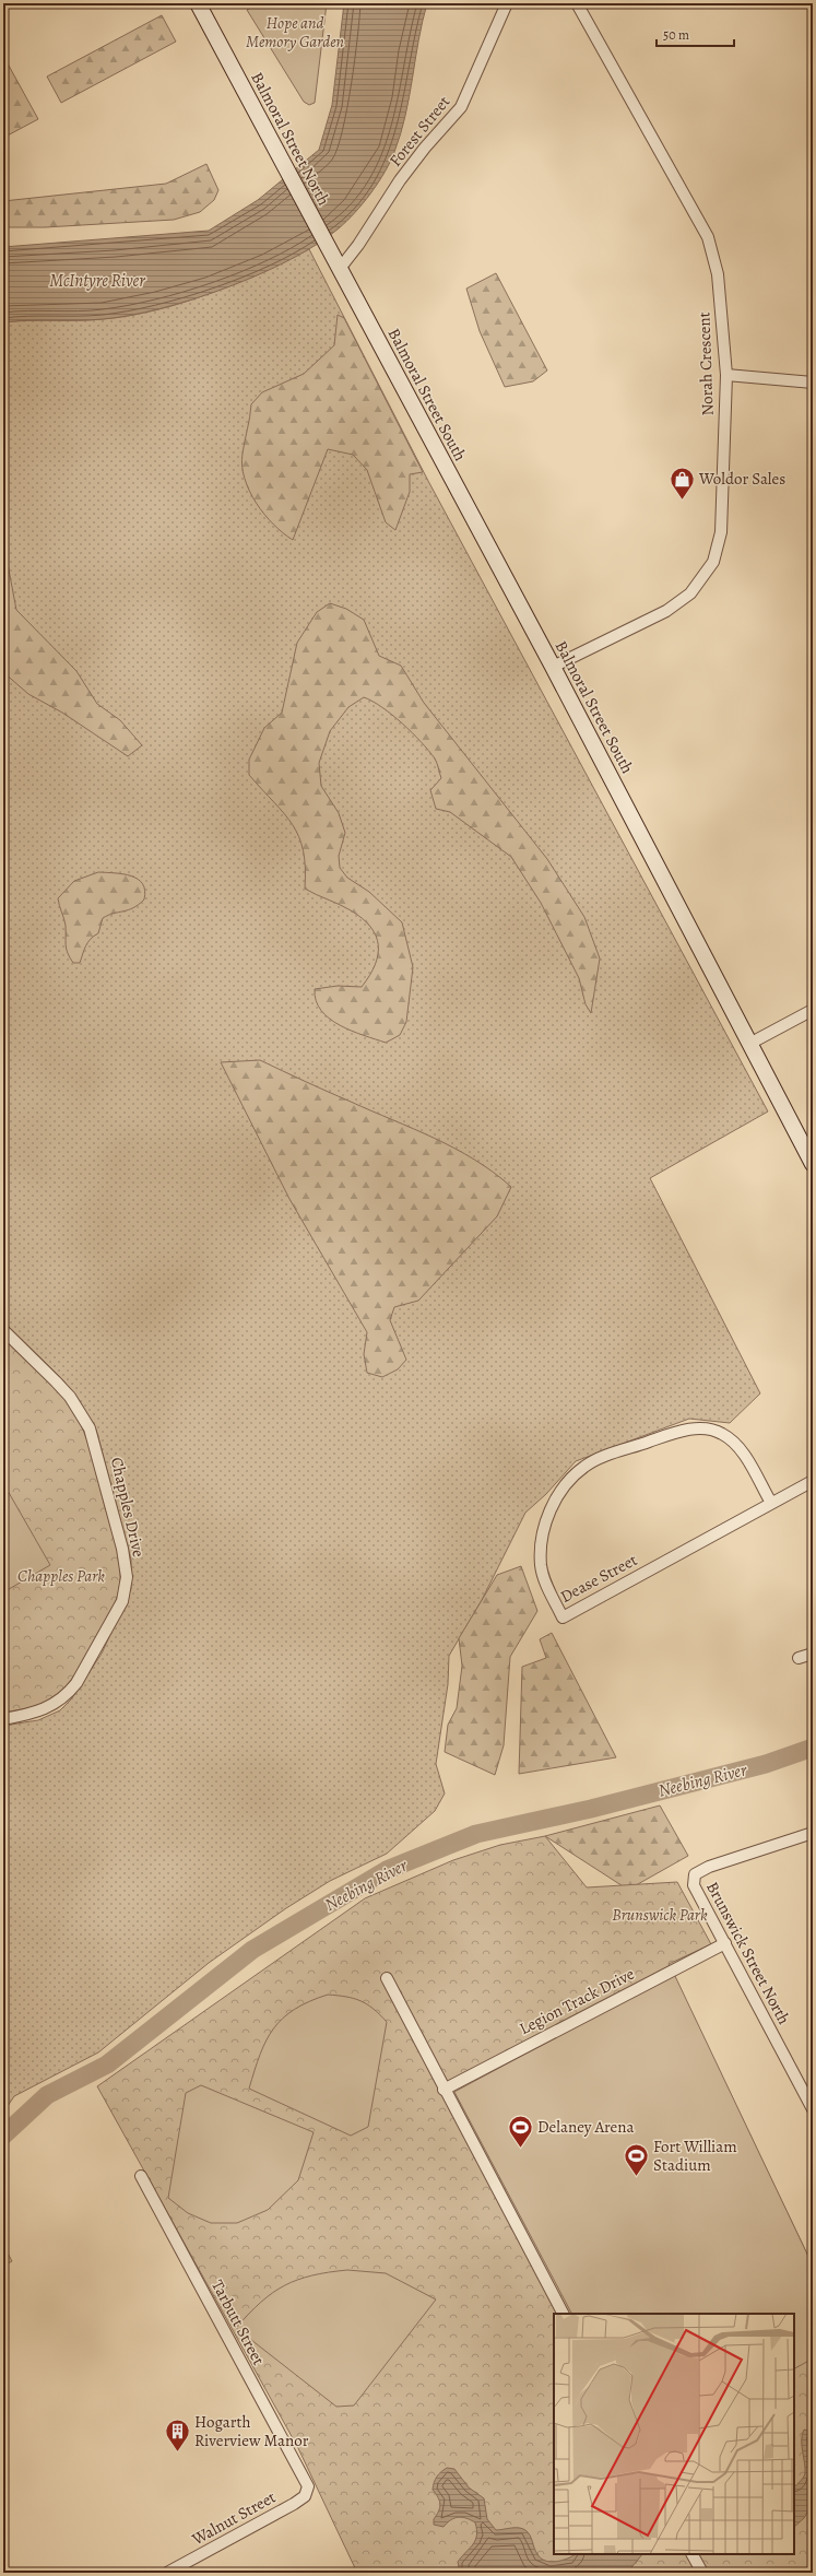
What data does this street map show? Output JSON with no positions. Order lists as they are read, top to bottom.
{
  "streets": {
    "main road": ["Balmoral Street North", "Balmoral Street South"],
    "street": [
      "Forest Street",
      "Norah Crescent",
      "Chapples Drive",
      "Dease Street",
      "Brunswick Street North",
      "Legion Track Drive",
      "Tarbutt Street",
      "Walnut Street"
    ]
  },
  "crossings": [
    ["Forest Street", "Balmoral Street North"],
    ["Forest Street", "Balmoral Street South"],
    ["Balmoral Street North", "Balmoral Street South"],
    ["Norah Crescent", "Balmoral Street South"],
    ["Brunswick Street North", "Legion Track Drive"],
    ["Tarbutt Street", "Walnut Street"]
  ],
  "water": ["McIntyre River", "Neebing River"],
  "parks": ["Hope and Memory Garden", "Chapples Park", "Brunswick Park"],
  "places": {
    "shop": ["Woldor Sales"],
    "sports": ["Delaney Arena", "Fort William Stadium"],
    "building": ["Hogarth Riverview Manor"]
  },
  "scale_bar": "50 m"
}
